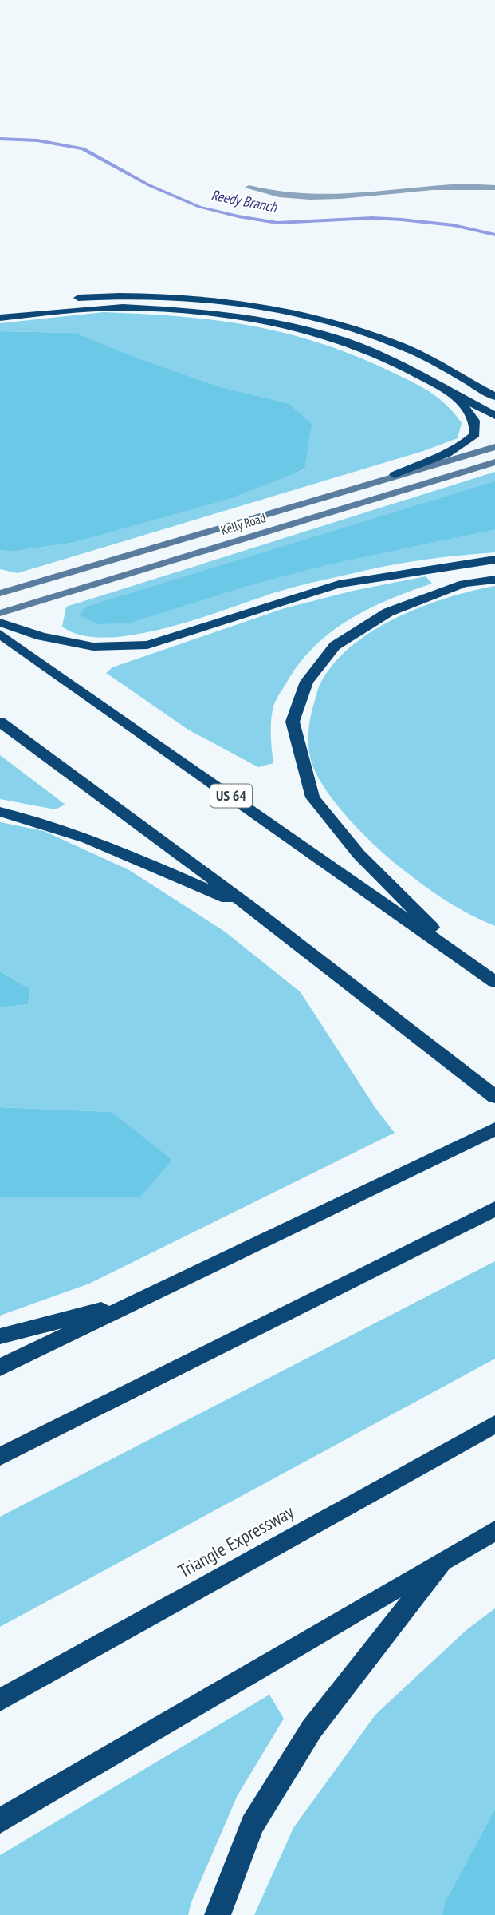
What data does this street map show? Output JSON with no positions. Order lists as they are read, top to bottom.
{
  "streets": {
    "highway": ["US 64", "Triangle Expressway"],
    "main road": ["Kelly Road"]
  },
  "water": ["Reedy Branch"]
}
